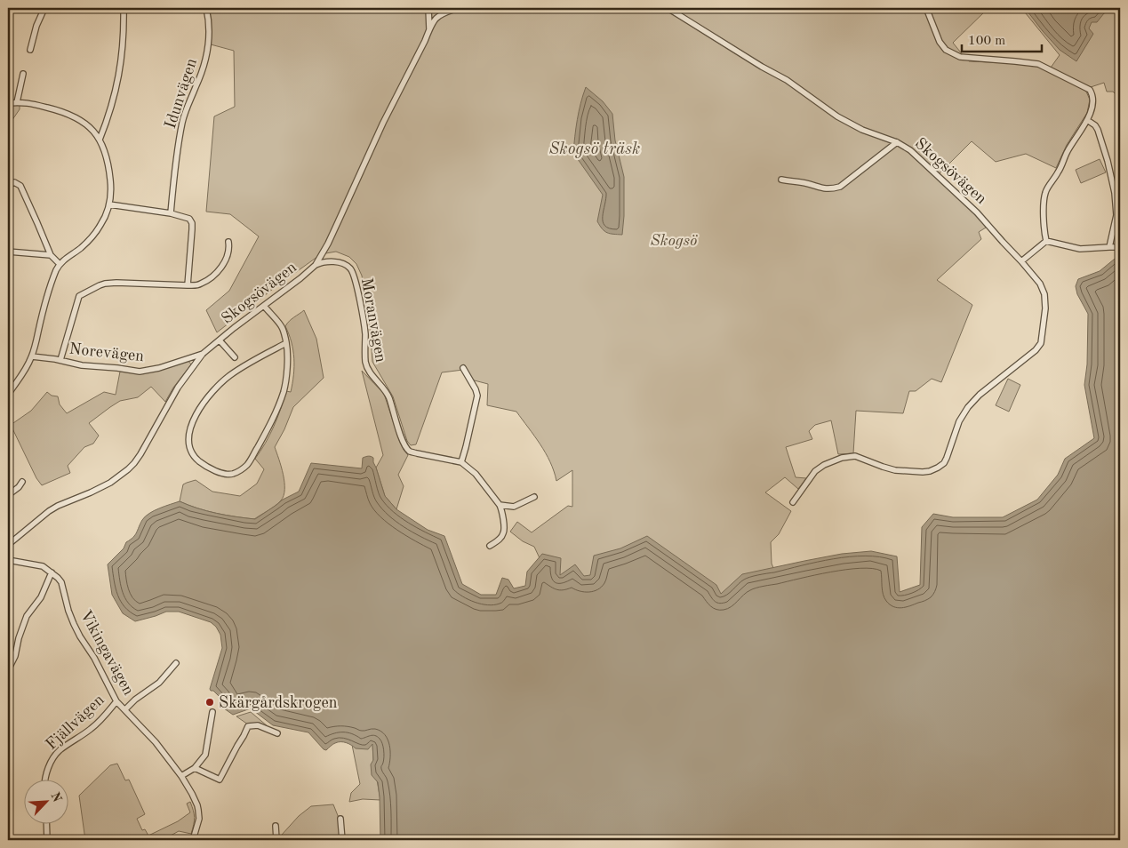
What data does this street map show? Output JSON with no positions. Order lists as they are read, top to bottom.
{
  "streets": {
    "street": [
      "Idunvägen",
      "Skogsövägen",
      "Moranvägen",
      "Norevägen",
      "Vikingavägen",
      "Fjällvägen"
    ]
  },
  "crossings": [
    ["Skogsövägen", "Moranvägen"],
    ["Skogsövägen", "Norevägen"],
    ["Vikingavägen", "Fjällvägen"]
  ],
  "water": ["Skogsö träsk"],
  "parks": ["Skogsö"],
  "places": ["Skärgårdskrogen"],
  "scale_bar": "100 m",
  "north": "top right"
}
